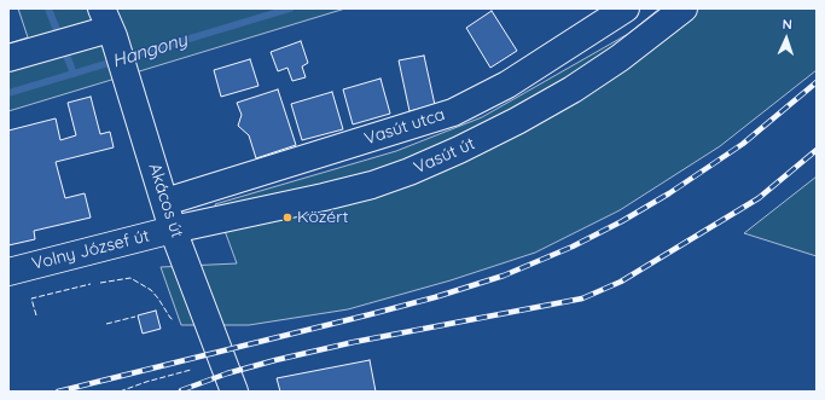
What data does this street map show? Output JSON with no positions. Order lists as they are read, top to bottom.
{
  "streets": {
    "street": [
      "Vasút utca",
      "Vasút út",
      "Akácos út",
      "Volny József út"
    ]
  },
  "crossings": [
    ["Vasút utca", "Akácos út"],
    ["Vasút út", "Akácos út"],
    ["Vasút út", "Volny József út"],
    ["Akácos út", "Volny József út"]
  ],
  "water": ["Hangony"],
  "places": ["Közért"],
  "north": "top"
}
